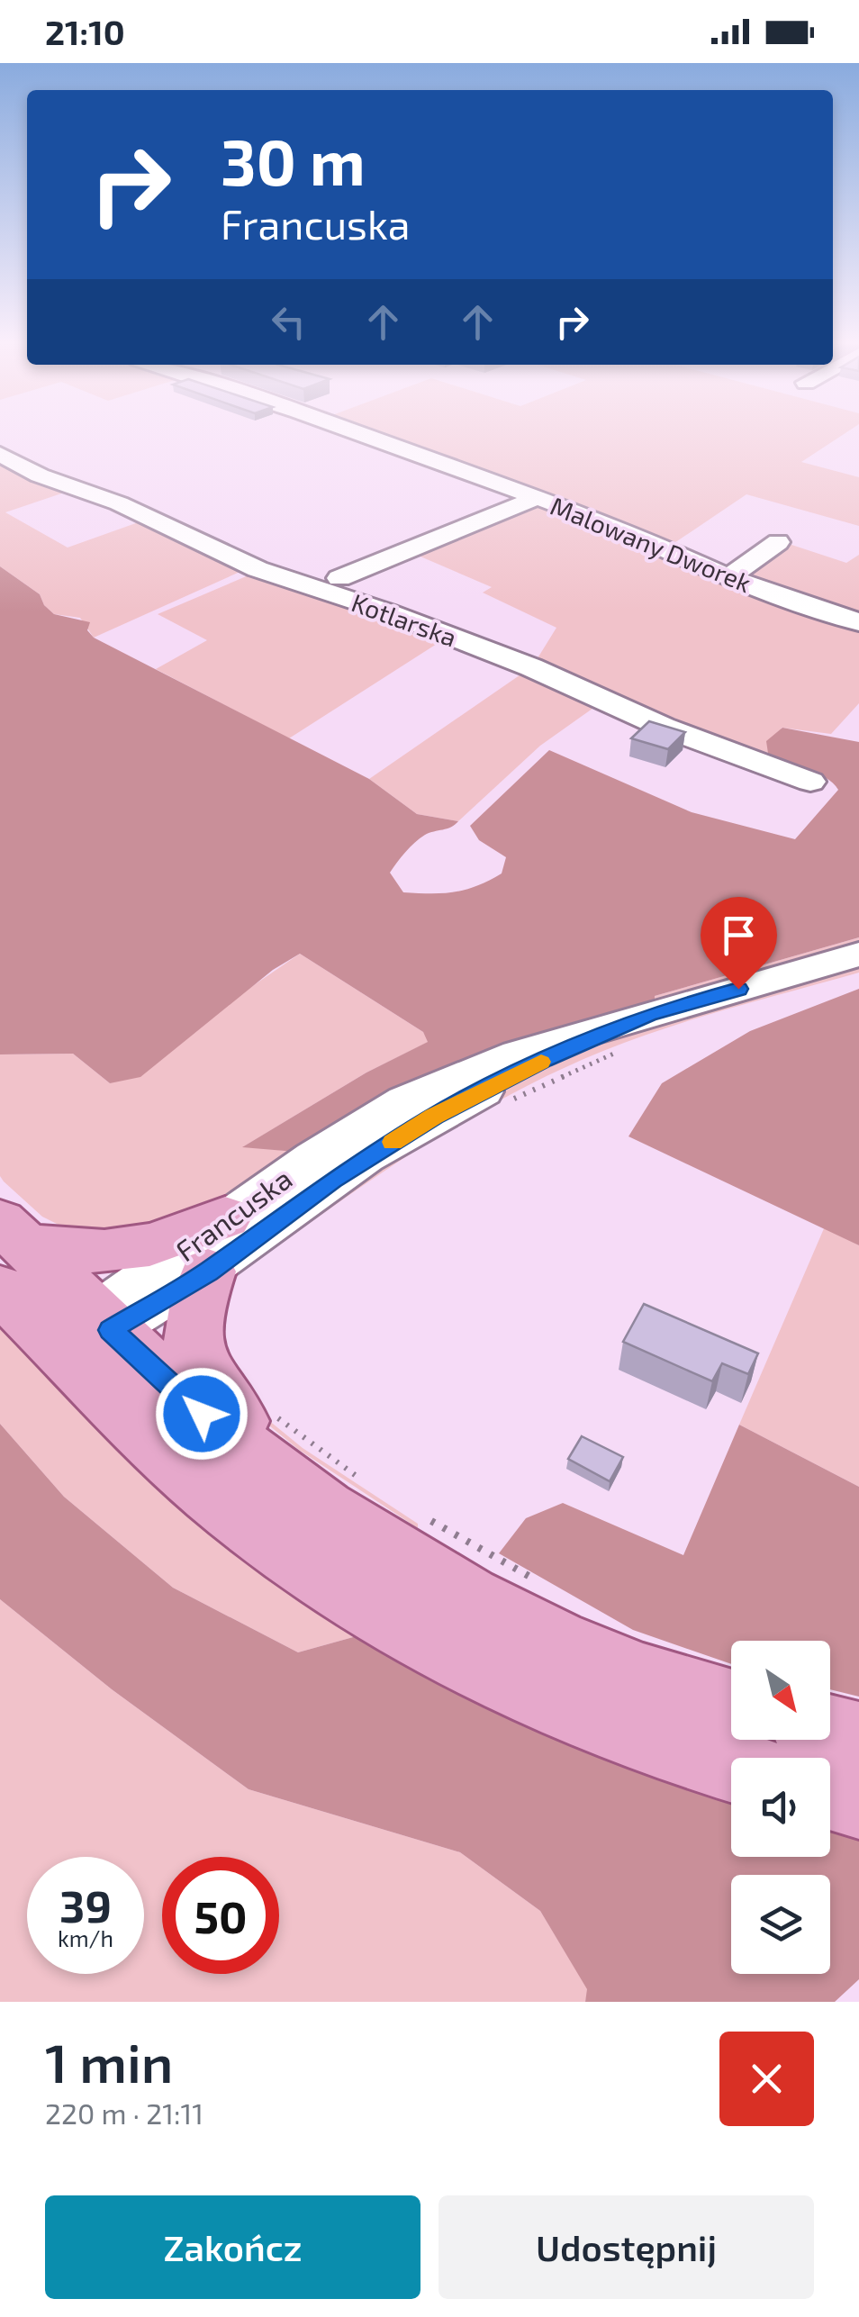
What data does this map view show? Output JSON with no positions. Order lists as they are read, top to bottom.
{
  "streets": {
    "street": ["Malowany Dworek", "Kotlarska", "Francuska"]
  },
  "north": "bottom right",
  "page": {
    "status": "21:10",
    "turn": ["30 m", "Francuska"],
    "speed": "39 km/h",
    "limit": "50",
    "heading": ["1 min", "220 m · 21:11"],
    "buttons": ["Zakończ", "Udostępnij"]
  }
}
